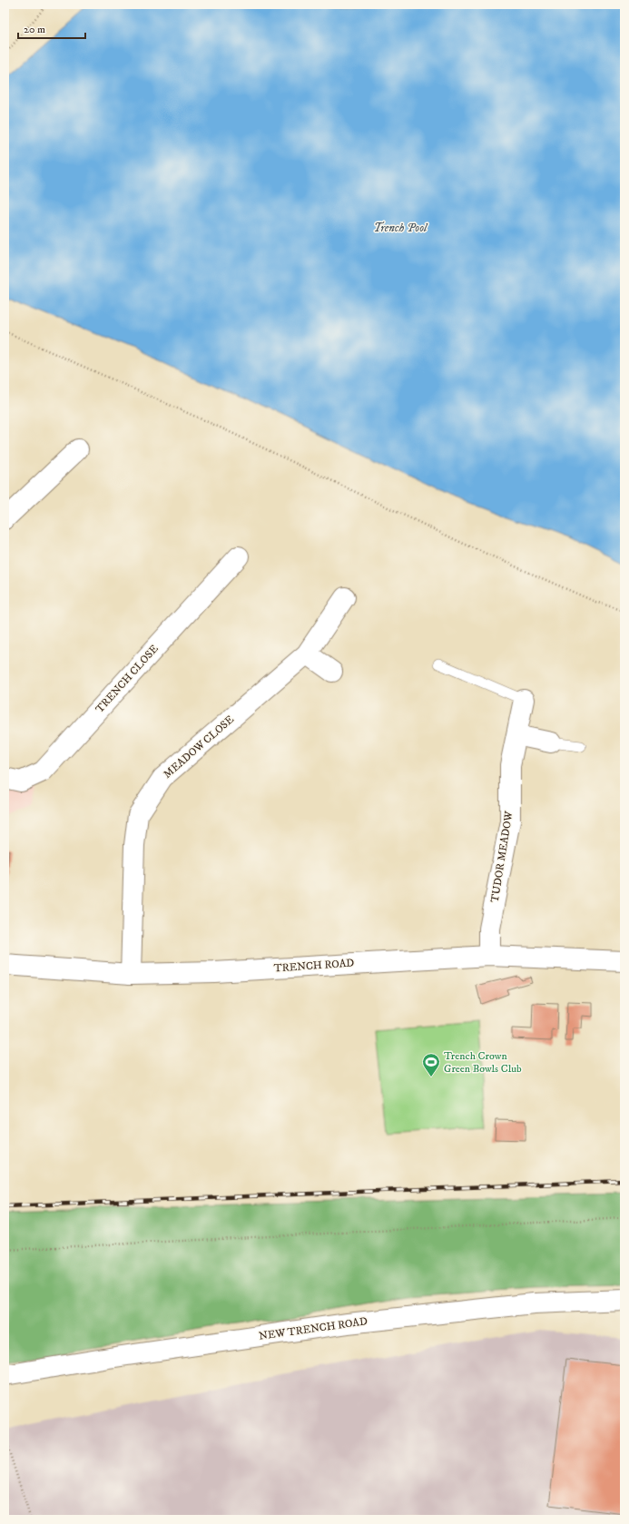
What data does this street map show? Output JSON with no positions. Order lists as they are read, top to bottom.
{
  "streets": {
    "main road": [
      "TRENCH CLOSE",
      "MEADOW CLOSE",
      "TUDOR MEADOW",
      "TRENCH ROAD",
      "NEW TRENCH ROAD"
    ]
  },
  "crossings": [
    ["MEADOW CLOSE", "TRENCH ROAD"],
    ["TUDOR MEADOW", "TRENCH ROAD"]
  ],
  "water": ["Trench Pool"],
  "places": {
    "sports": ["Trench Crown Green Bowls Club"]
  },
  "scale_bar": "20 m"
}
